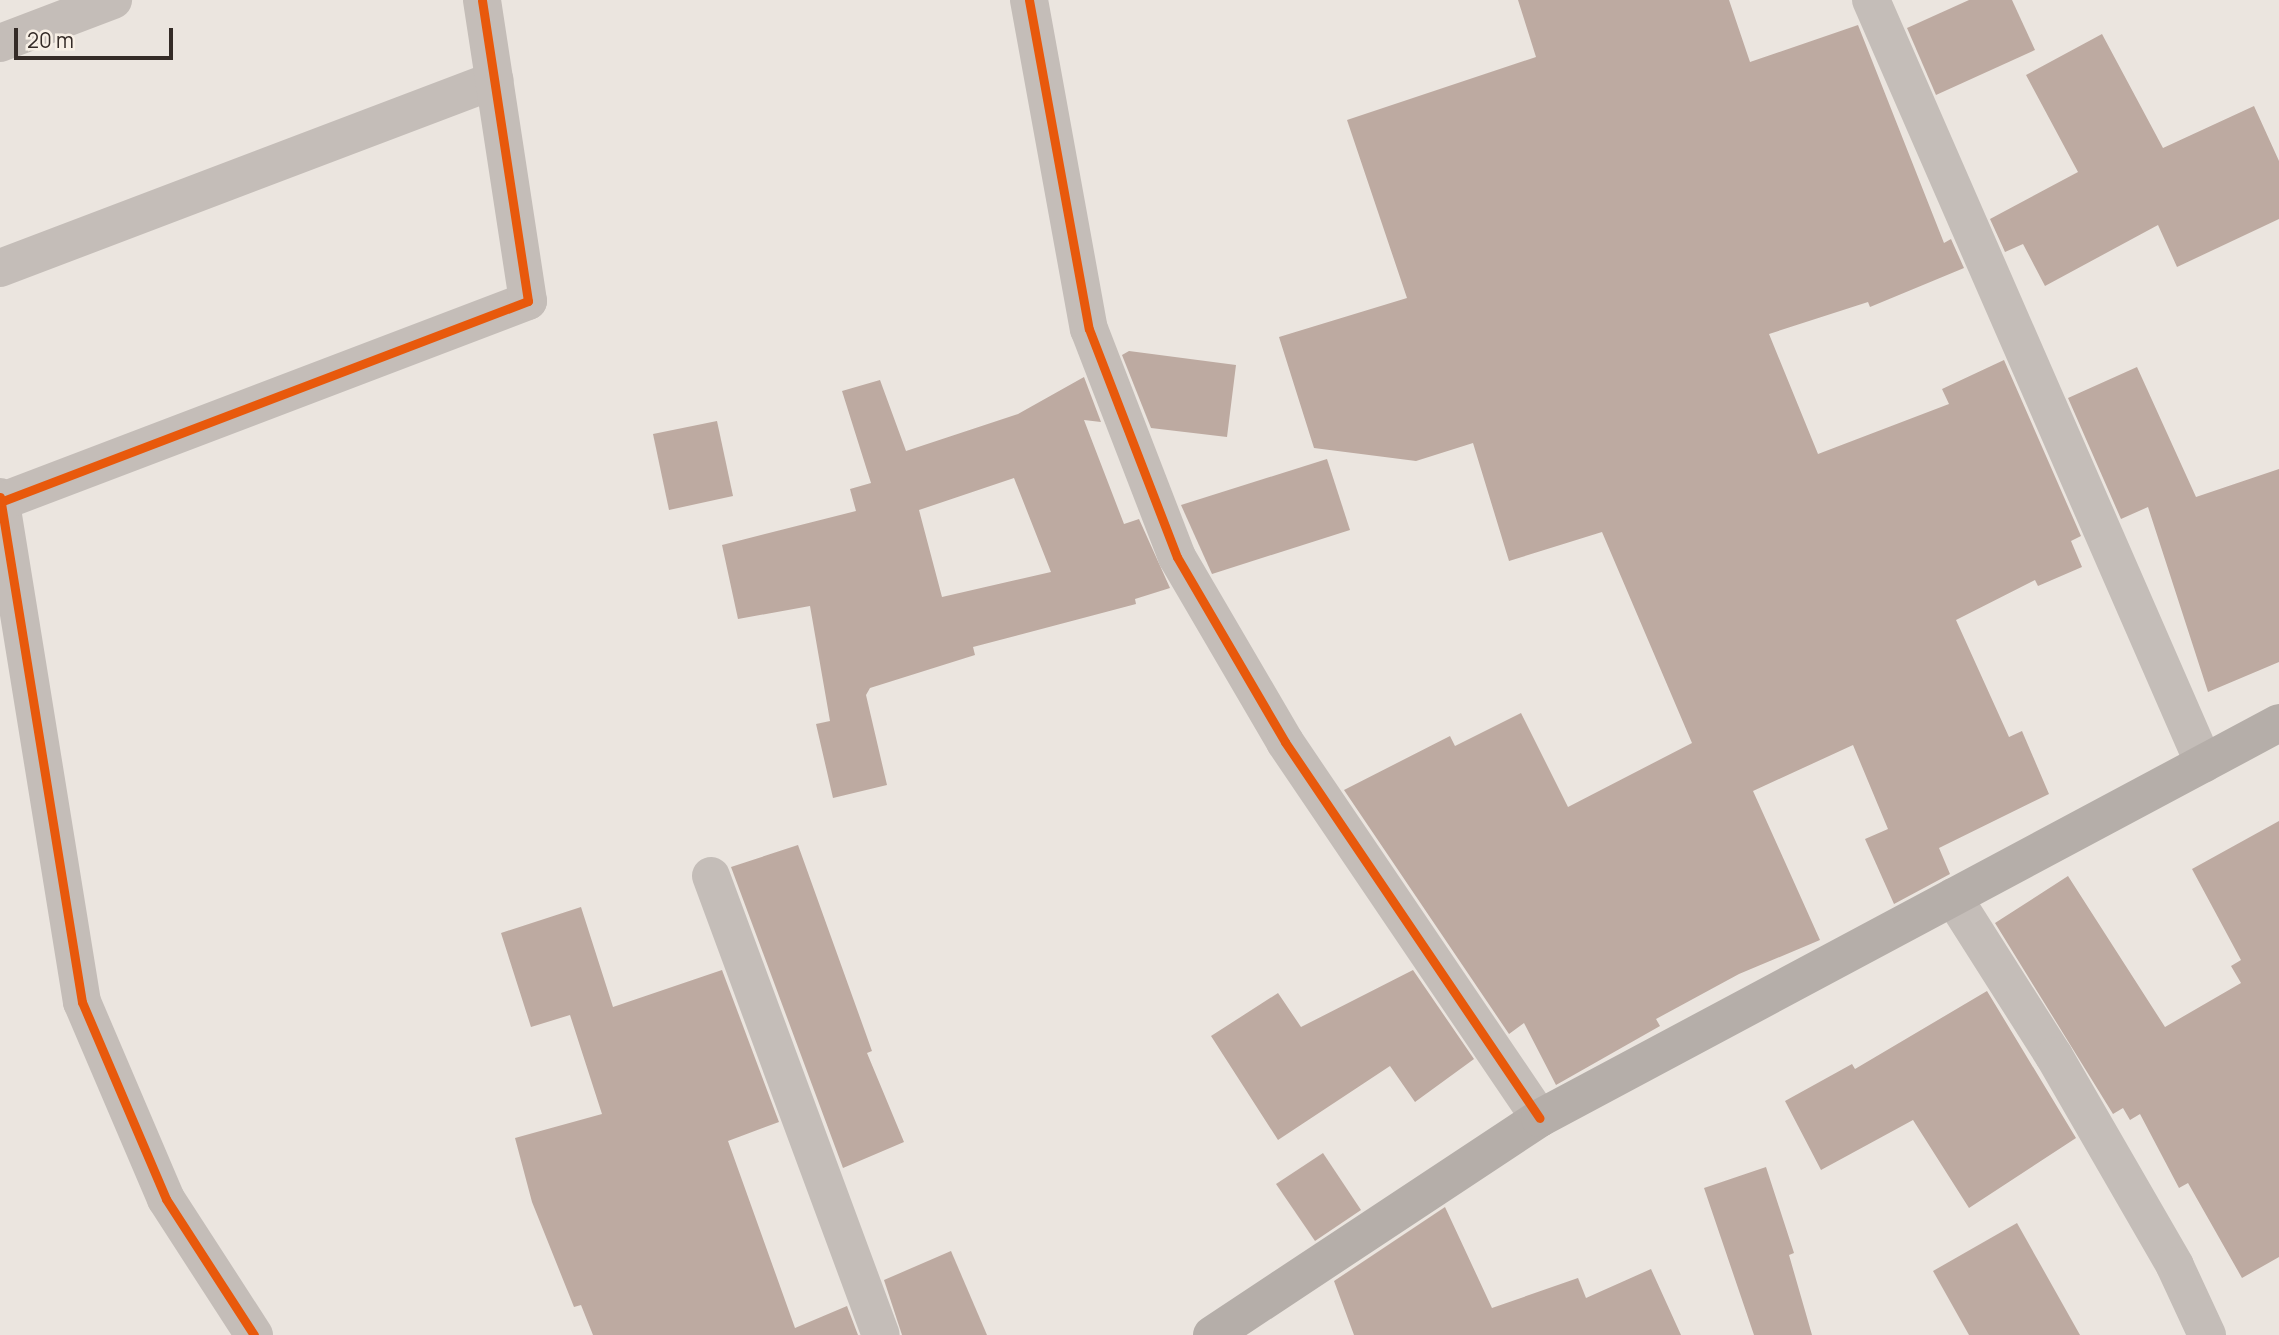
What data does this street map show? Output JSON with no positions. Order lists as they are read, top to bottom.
{
  "scale_bar": "20 m"
}
